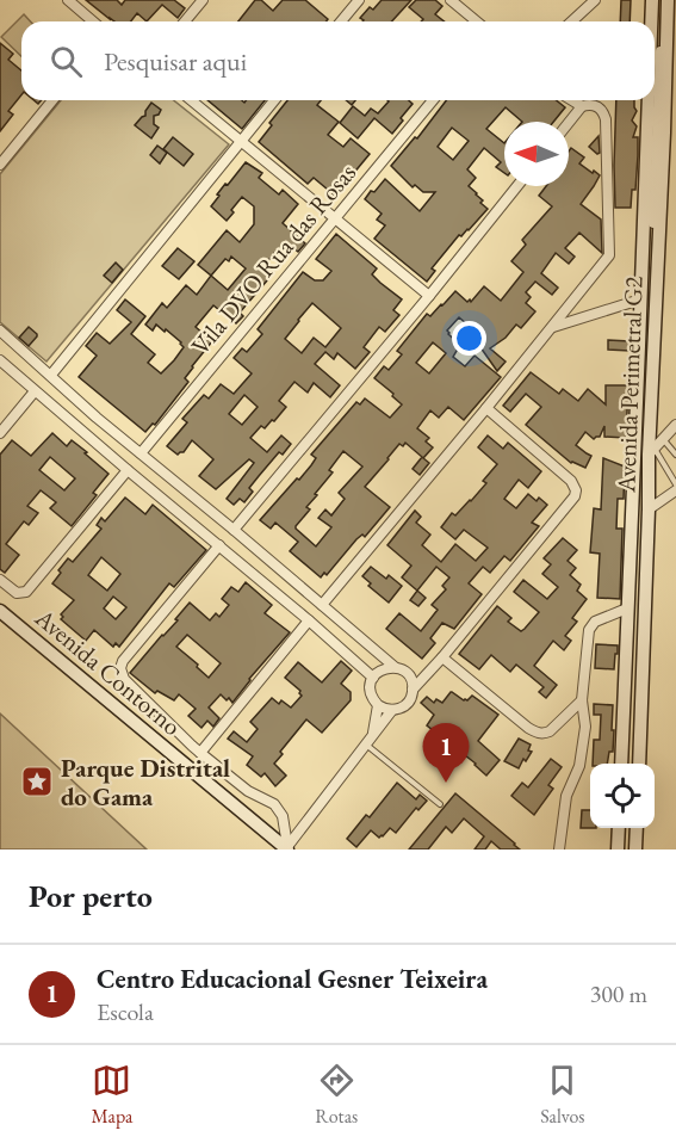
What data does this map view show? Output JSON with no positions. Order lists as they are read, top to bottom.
{
  "streets": {
    "street": ["Vila DVO Rua das Rosas", "Avenida Perimetral G2", "Avenida Contorno"]
  },
  "places": {
    "place": ["Parque Distrital do Gama"]
  },
  "north": "left",
  "page": {
    "search": "Pesquisar aqui",
    "pins": "1",
    "heading": "Por perto",
    "list": [
      {
        "mark": "1",
        "name": "Centro Educacional Gesner Teixeira",
        "note": "Escola",
        "value": "300 m"
      }
    ],
    "nav": ["Mapa", "Rotas", "Salvos"]
  }
}
